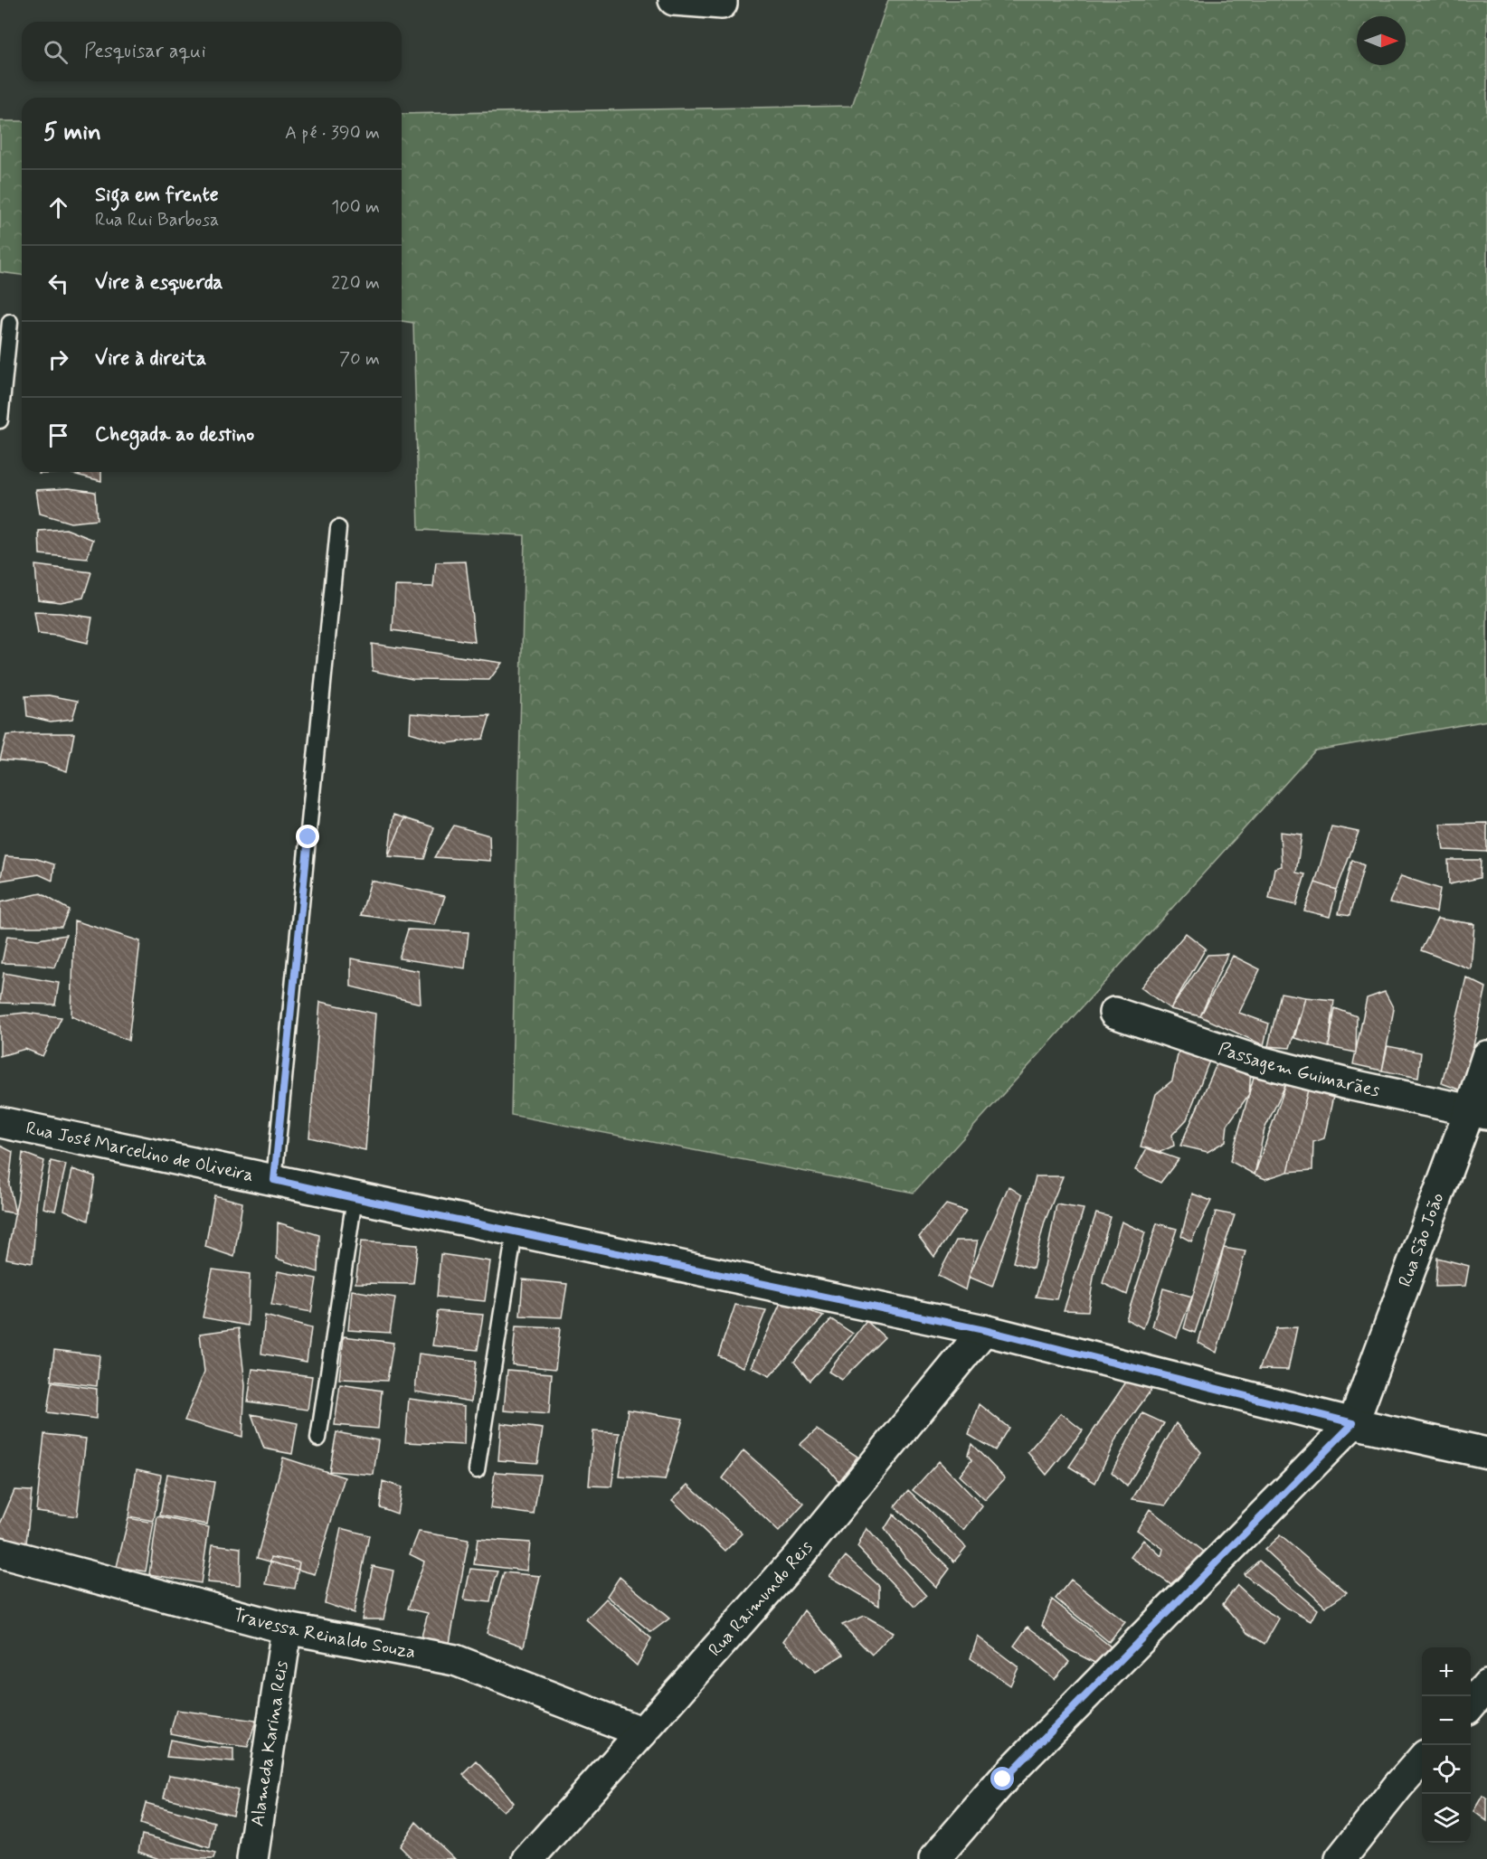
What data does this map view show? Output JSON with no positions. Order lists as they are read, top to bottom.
{
  "streets": {
    "street": [
      "Passagem Guimarães",
      "Rua José Marcelino de Oliveira",
      "Rua São João",
      "Rua Raimundo Reis",
      "Travessa Reinaldo Souza",
      "Alameda Karina Reis"
    ]
  },
  "crossings": [
    ["Passagem Guimarães", "Rua São João"],
    ["Rua José Marcelino de Oliveira", "Rua São João"],
    ["Rua José Marcelino de Oliveira", "Rua Raimundo Reis"],
    ["Rua Raimundo Reis", "Travessa Reinaldo Souza"],
    ["Travessa Reinaldo Souza", "Alameda Karina Reis"]
  ],
  "north": "right",
  "page": {
    "search": "Pesquisar aqui",
    "heading": ["5 min", "A pé · 390 m"],
    "list": [
      ["Siga em frente", "Rua Rui Barbosa", "100 m"],
      ["Vire à esquerda", "220 m"],
      ["Vire à direita", "70 m"],
      "Chegada ao destino"
    ],
    "map_buttons": ["+", "−"]
  }
}
